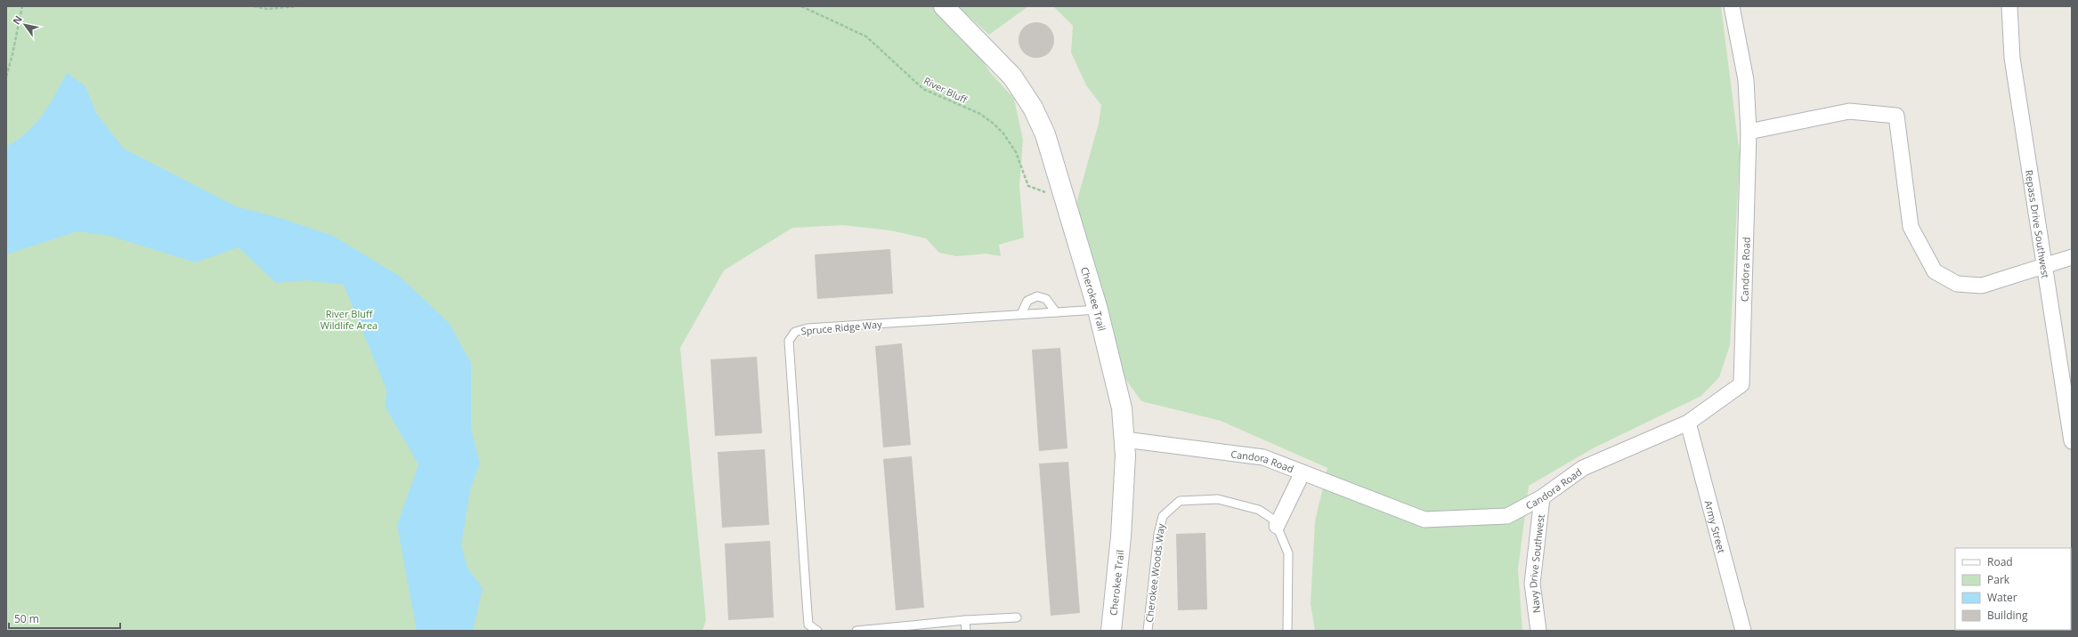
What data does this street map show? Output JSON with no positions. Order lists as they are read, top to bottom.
{
  "streets": {
    "street": [
      "Repass Drive Southwest",
      "Candora Road",
      "Cherokee Trail",
      "Army Street",
      "Navy Drive Southwest"
    ],
    "lane": ["Spruce Ridge Way", "Cherokee Woods Way"],
    "path": ["River Bluff"]
  },
  "crossings": [
    ["River Bluff", "Cherokee Trail"],
    ["Candora Road", "Cherokee Trail"],
    ["Candora Road", "Army Street"],
    ["Candora Road", "Navy Drive Southwest"],
    ["Cherokee Trail", "Spruce Ridge Way"]
  ],
  "parks": ["River Bluff Wildlife Area"],
  "legend": [
    "Road",
    "Park",
    "Water",
    "Building"
  ],
  "scale_bar": "50 m",
  "north": "top left"
}
